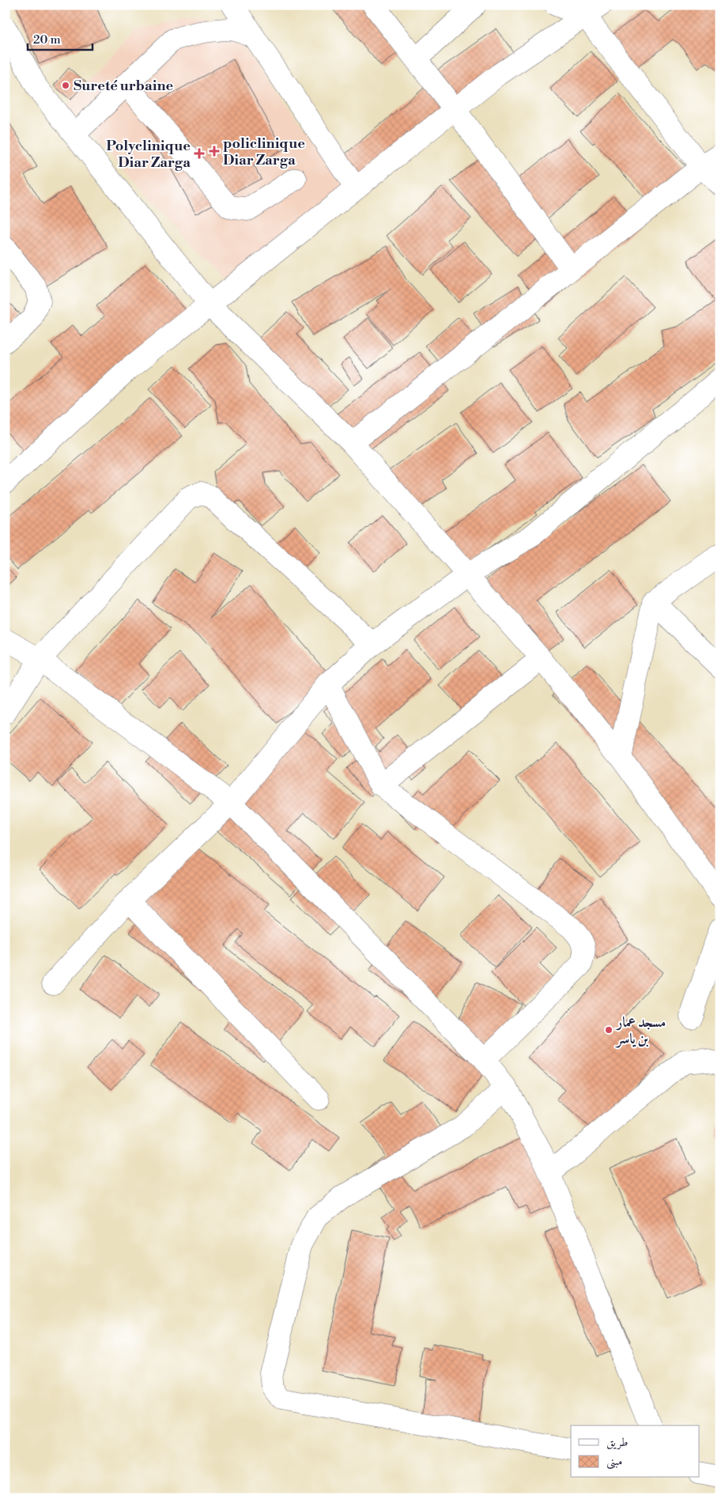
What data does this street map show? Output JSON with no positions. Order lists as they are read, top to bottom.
{
  "places": {
    "other": ["Sureté urbaine", "مسجد عمار بن ياسر"],
    "health": ["policlinique Diar Zarga", "Polyclinique Diar Zarga"]
  },
  "legend": ["طريق", "مبنى"],
  "scale_bar": "20 m"
}
